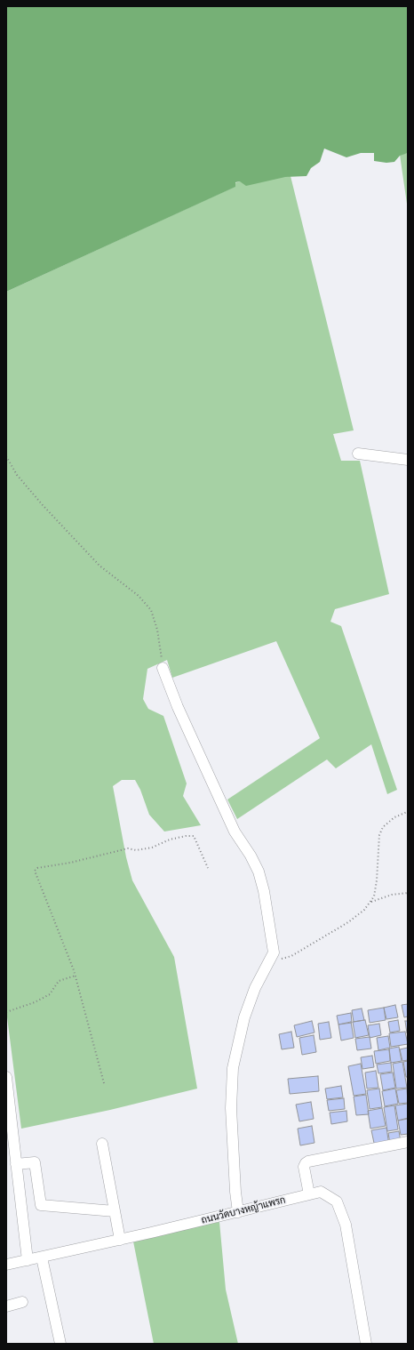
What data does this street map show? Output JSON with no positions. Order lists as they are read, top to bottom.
{
  "streets": {
    "street": ["ถนนวัดบางหญ้าแพรก"]
  }
}
